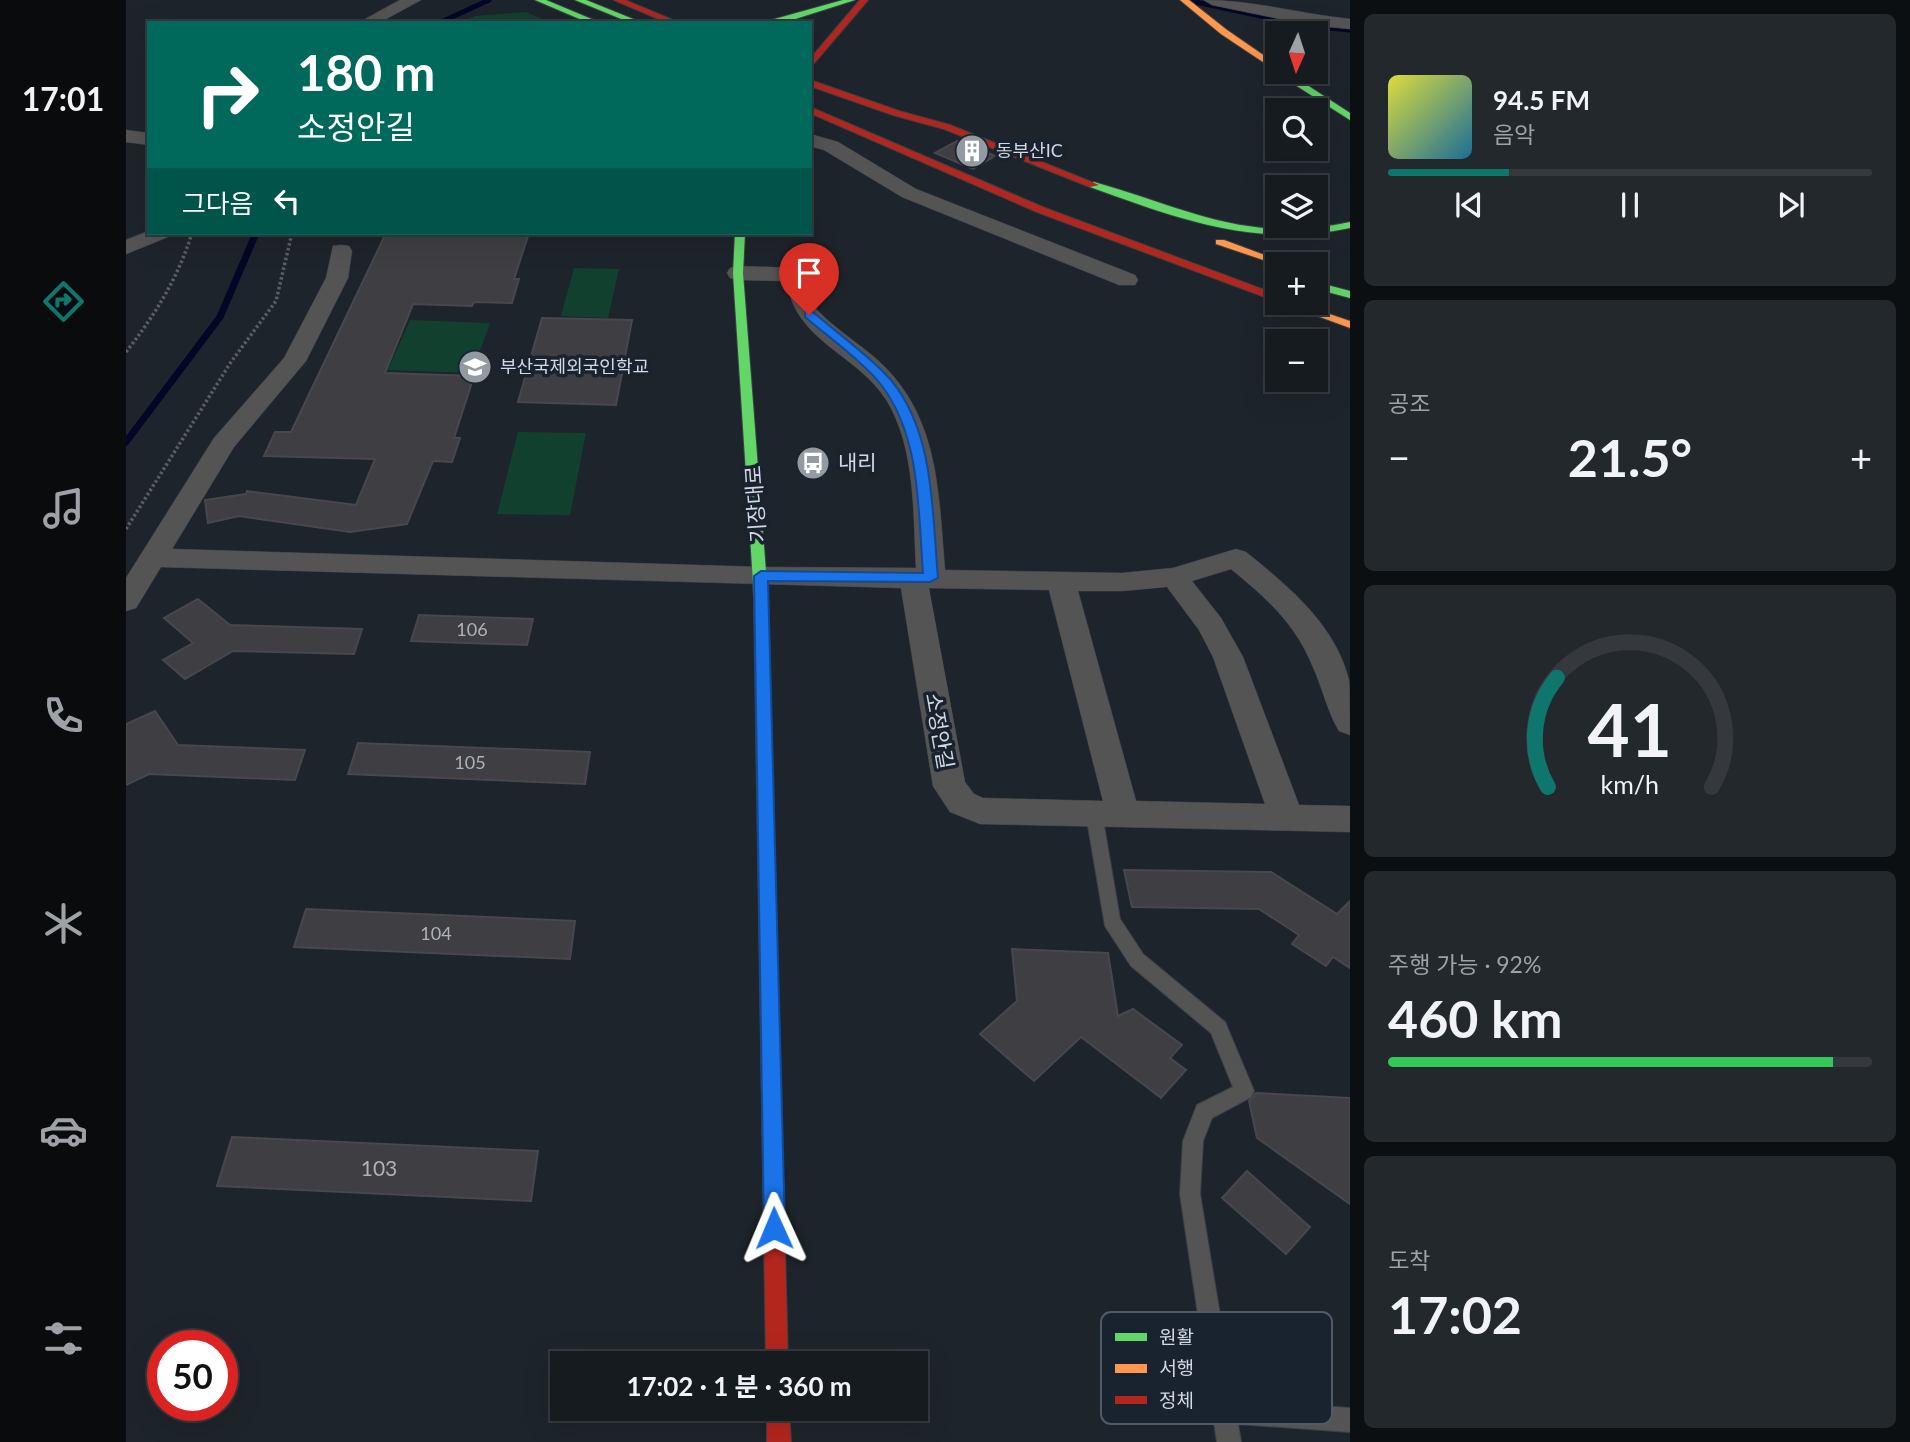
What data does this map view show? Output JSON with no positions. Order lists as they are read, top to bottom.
{
  "streets": {
    "main road": ["기장대로"],
    "street": ["소정안길"]
  },
  "crossings": [
    ["기장대로", "소정안길"]
  ],
  "places": {
    "building": ["동부산IC"],
    "school or university": ["부산국제외국인학교"],
    "bus stop": ["내리"]
  },
  "house_numbers": [
    "106",
    "105",
    "104",
    "103"
  ],
  "legend": ["원활", "서행", "정체"],
  "north": "bottom",
  "page": {
    "tabs": "17:01",
    "map_buttons": ["+", "−"],
    "turn": ["180 m", "소정안길"],
    "song": ["94.5 FM", "음악"],
    "then": "그다음",
    "tile": [
      "공조",
      ["주행 가능 · 92%", "460 km"],
      ["도착", "17:02"]
    ],
    "heat": ["−", "21.5°", "+"],
    "limit": "50",
    "trip": "17:02 · 1 분 · 360 m",
    "gauge": ["41", "km/h"]
  }
}
